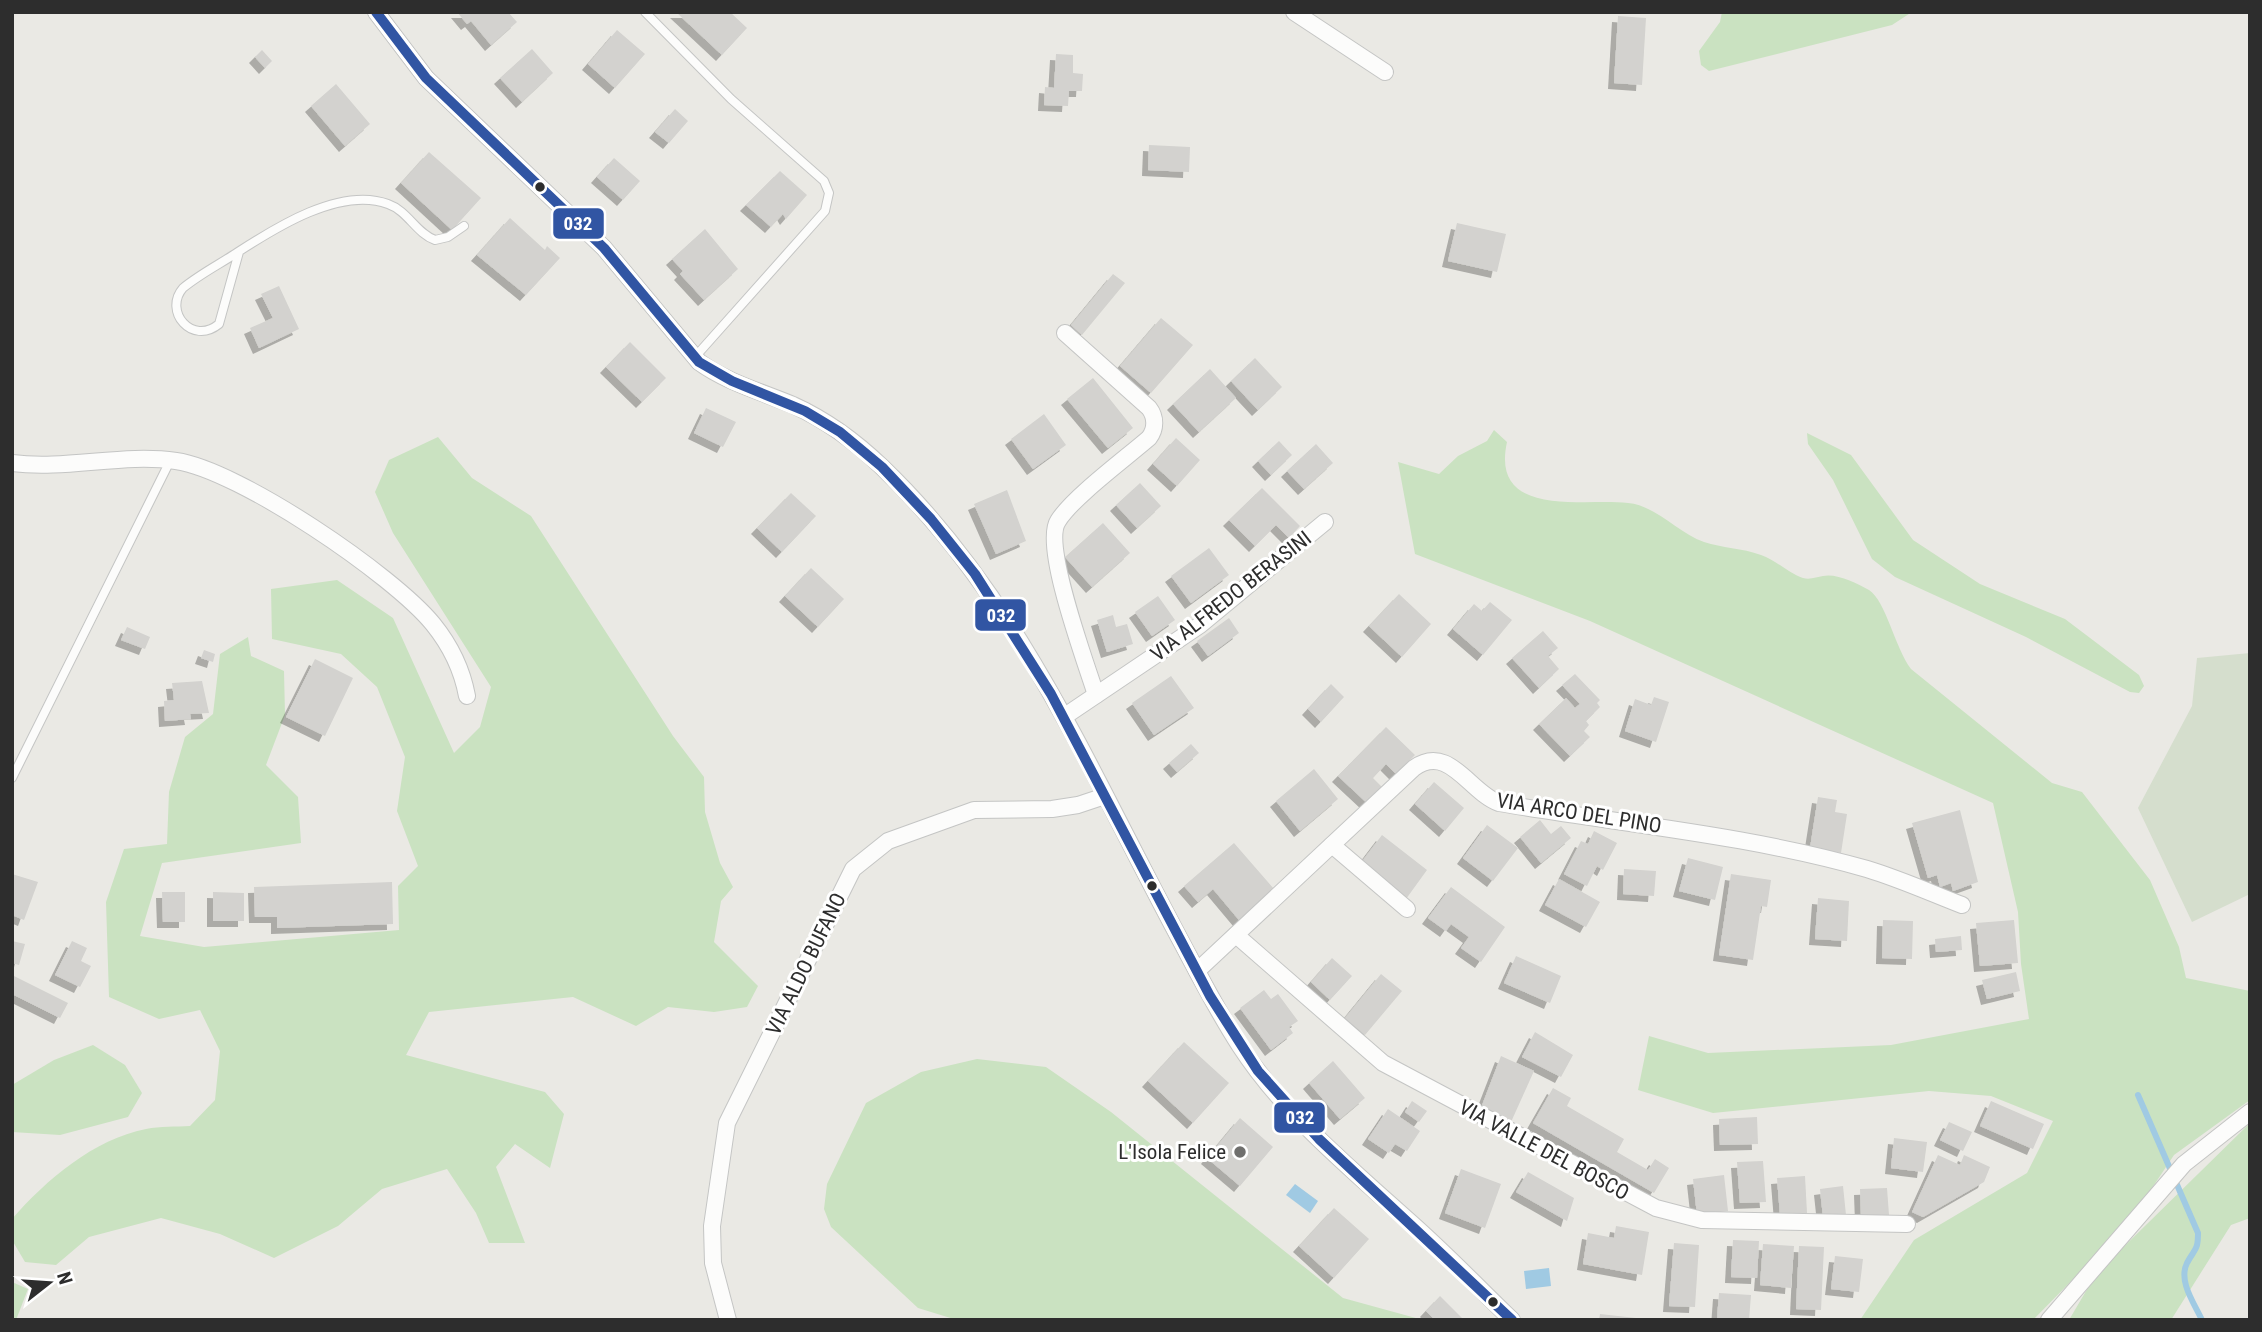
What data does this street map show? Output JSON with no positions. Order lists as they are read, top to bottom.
{
  "streets": {
    "street": [
      "VIA ALFREDO BERASINI",
      "VIA ARCO DEL PINO",
      "VIA ALDO BUFANO",
      "VIA VALLE DEL BOSCO"
    ]
  },
  "crossings": [
    ["VIA ARCO DEL PINO", "VIA VALLE DEL BOSCO"]
  ],
  "places": ["L'Isola Felice"],
  "lines": ["transit line 032"],
  "north": "right"
}
